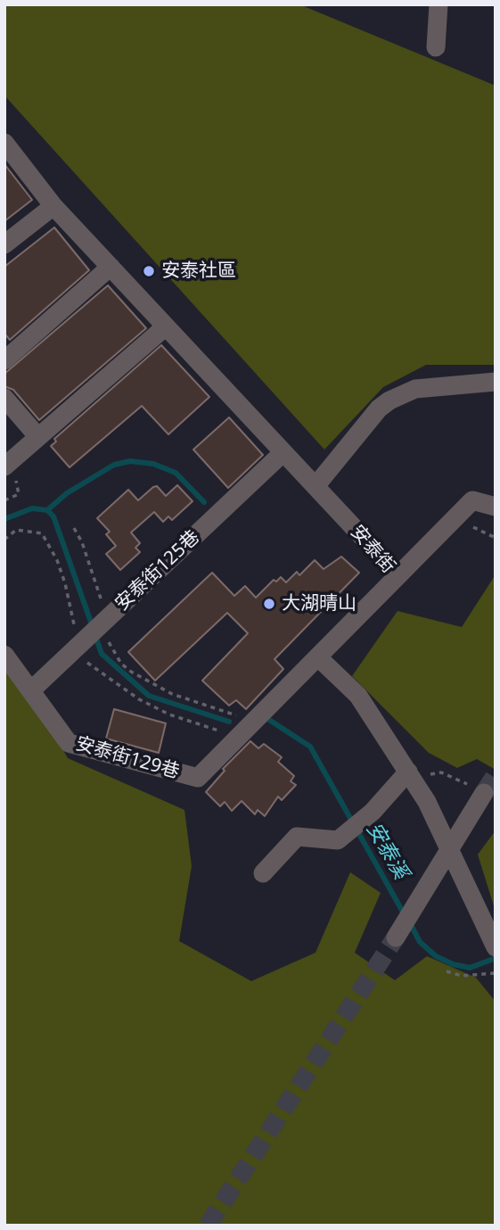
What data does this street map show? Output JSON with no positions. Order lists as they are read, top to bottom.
{
  "streets": {
    "street": ["安泰街", "安泰街125巷", "安泰街129巷"]
  },
  "crossings": [
    ["安泰街", "安泰街125巷"],
    ["安泰街", "安泰街129巷"],
    ["安泰街125巷", "安泰街129巷"]
  ],
  "water": ["安泰溪"],
  "places": ["安泰社區", "大湖晴山"]
}
